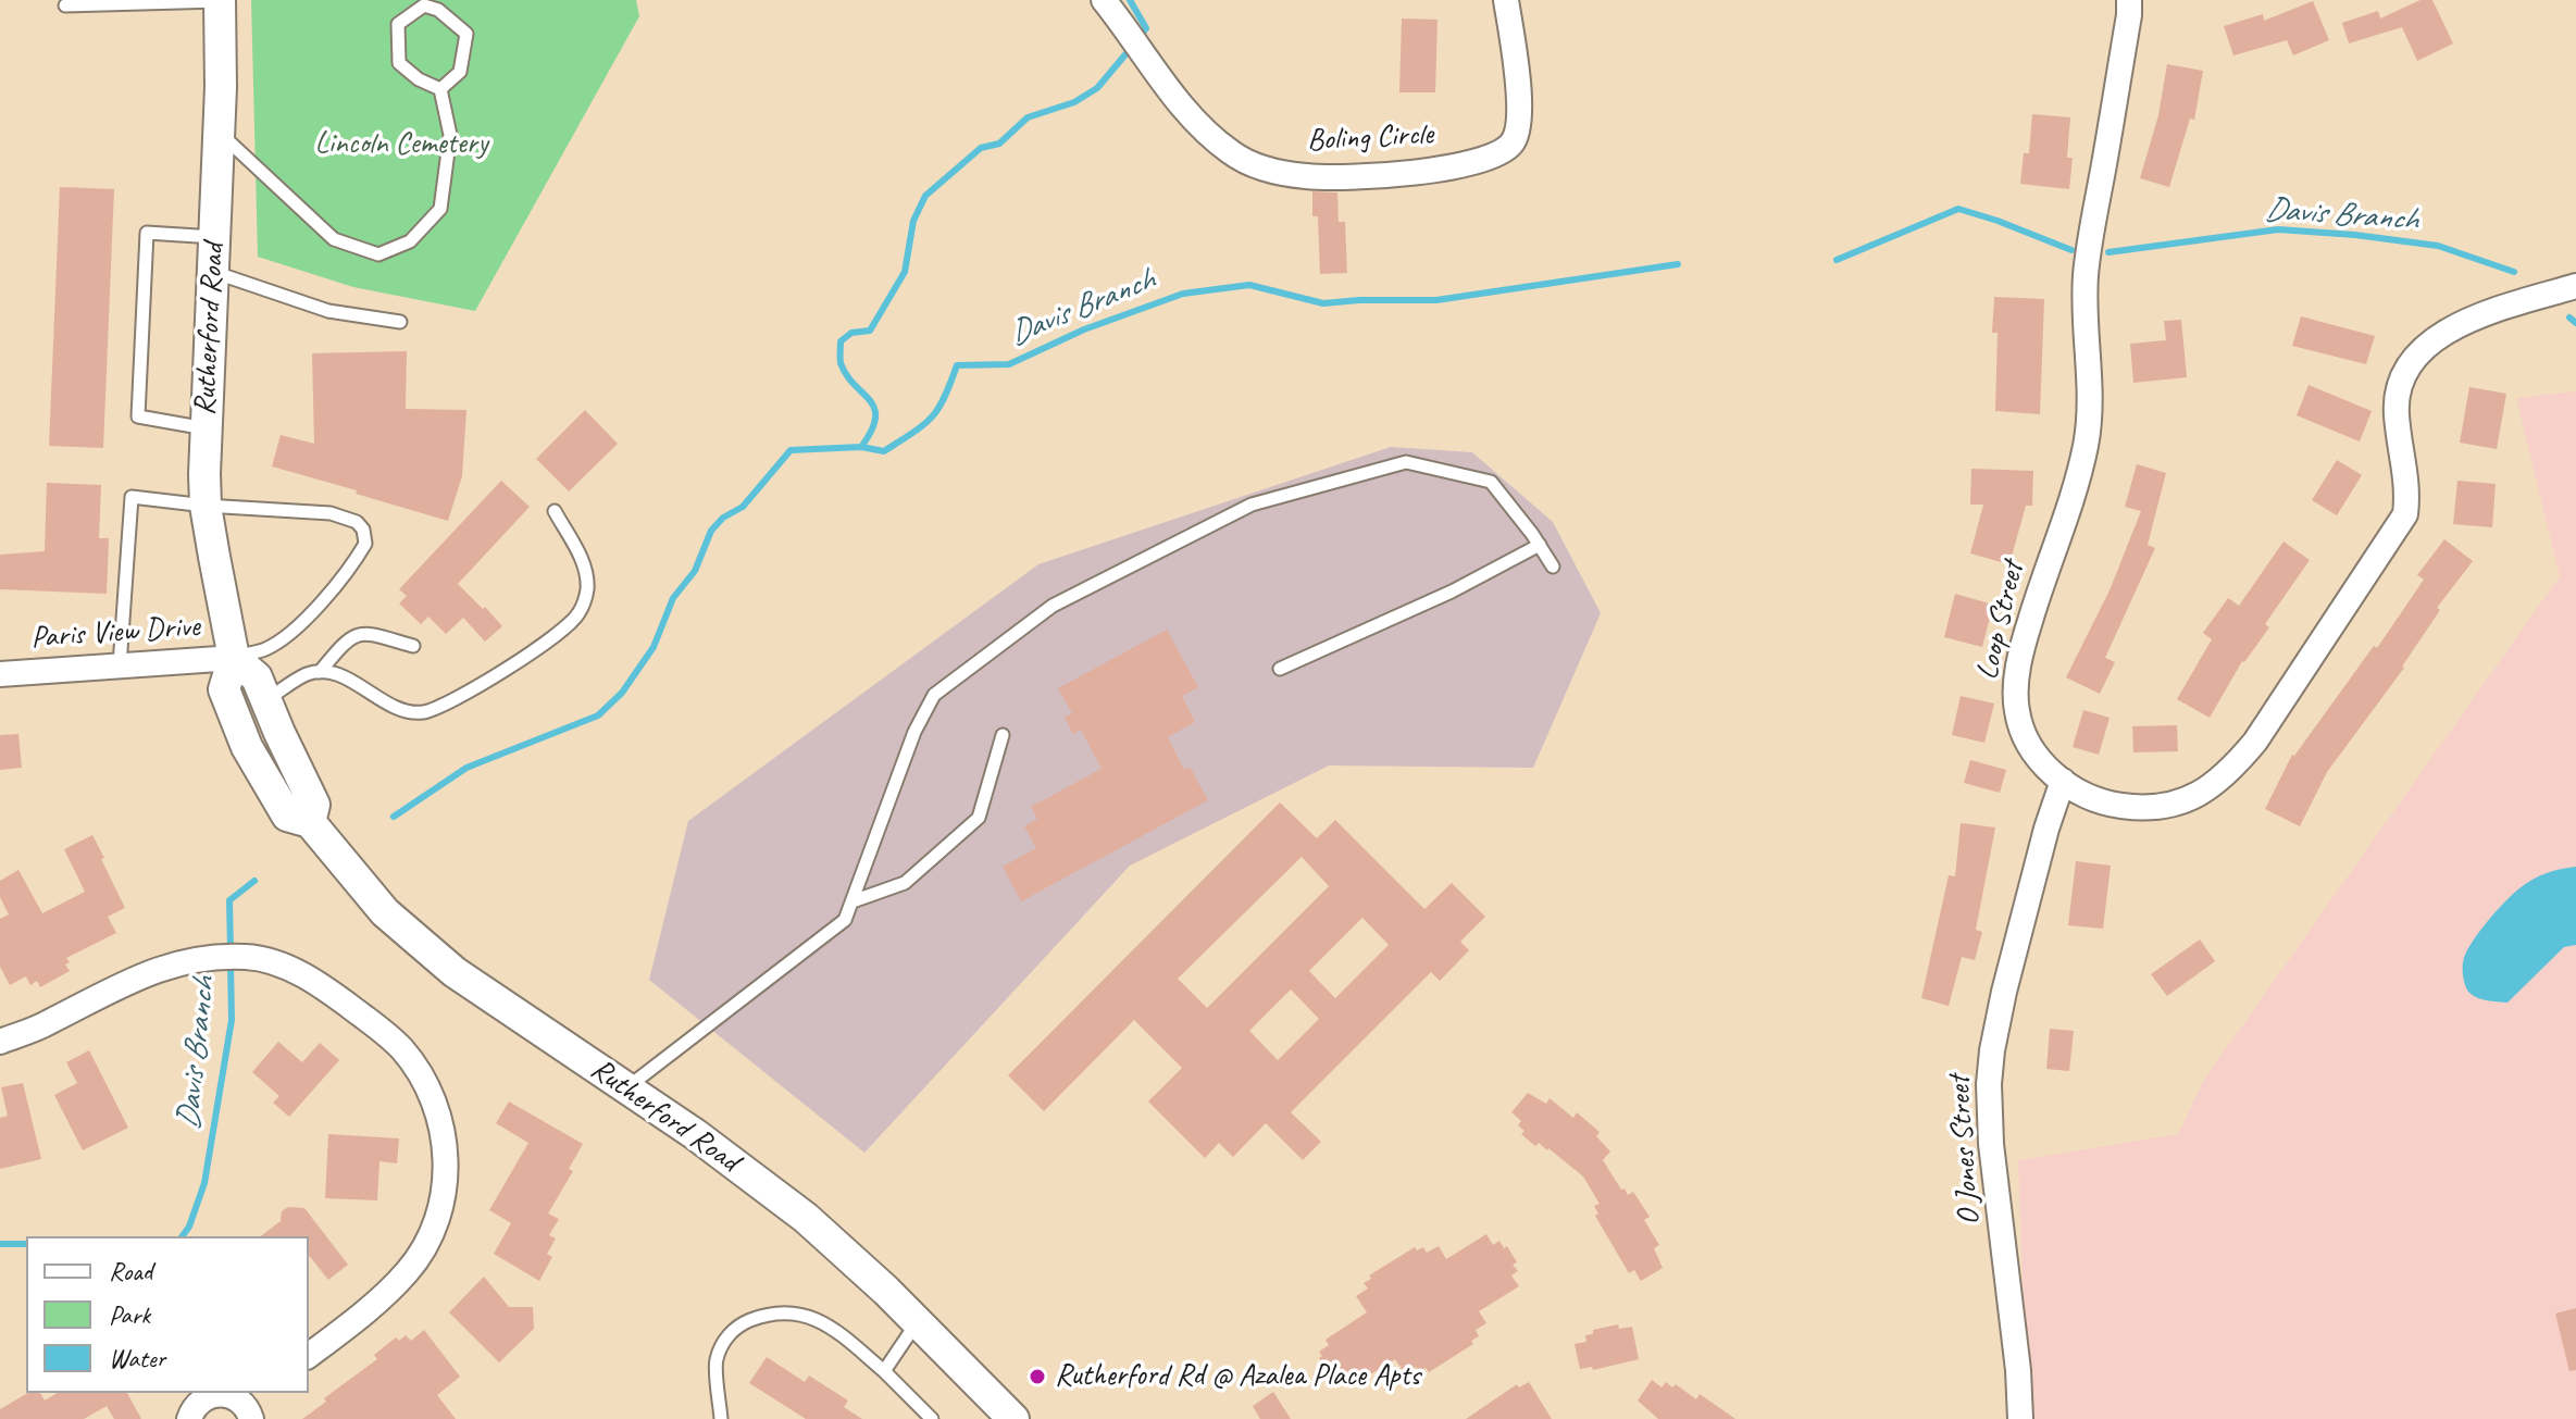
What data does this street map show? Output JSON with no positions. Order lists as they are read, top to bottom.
{
  "streets": {
    "street": [
      "Boling Circle",
      "Rutherford Road",
      "Loop Street",
      "Paris View Drive",
      "O Jones Street"
    ]
  },
  "crossings": [
    ["Rutherford Road", "Paris View Drive"],
    ["Loop Street", "O Jones Street"]
  ],
  "water": ["Davis Branch"],
  "parks": ["Lincoln Cemetery"],
  "places": ["Rutherford Rd @ Azalea Place Apts"],
  "legend": ["Road", "Park", "Water"]
}
